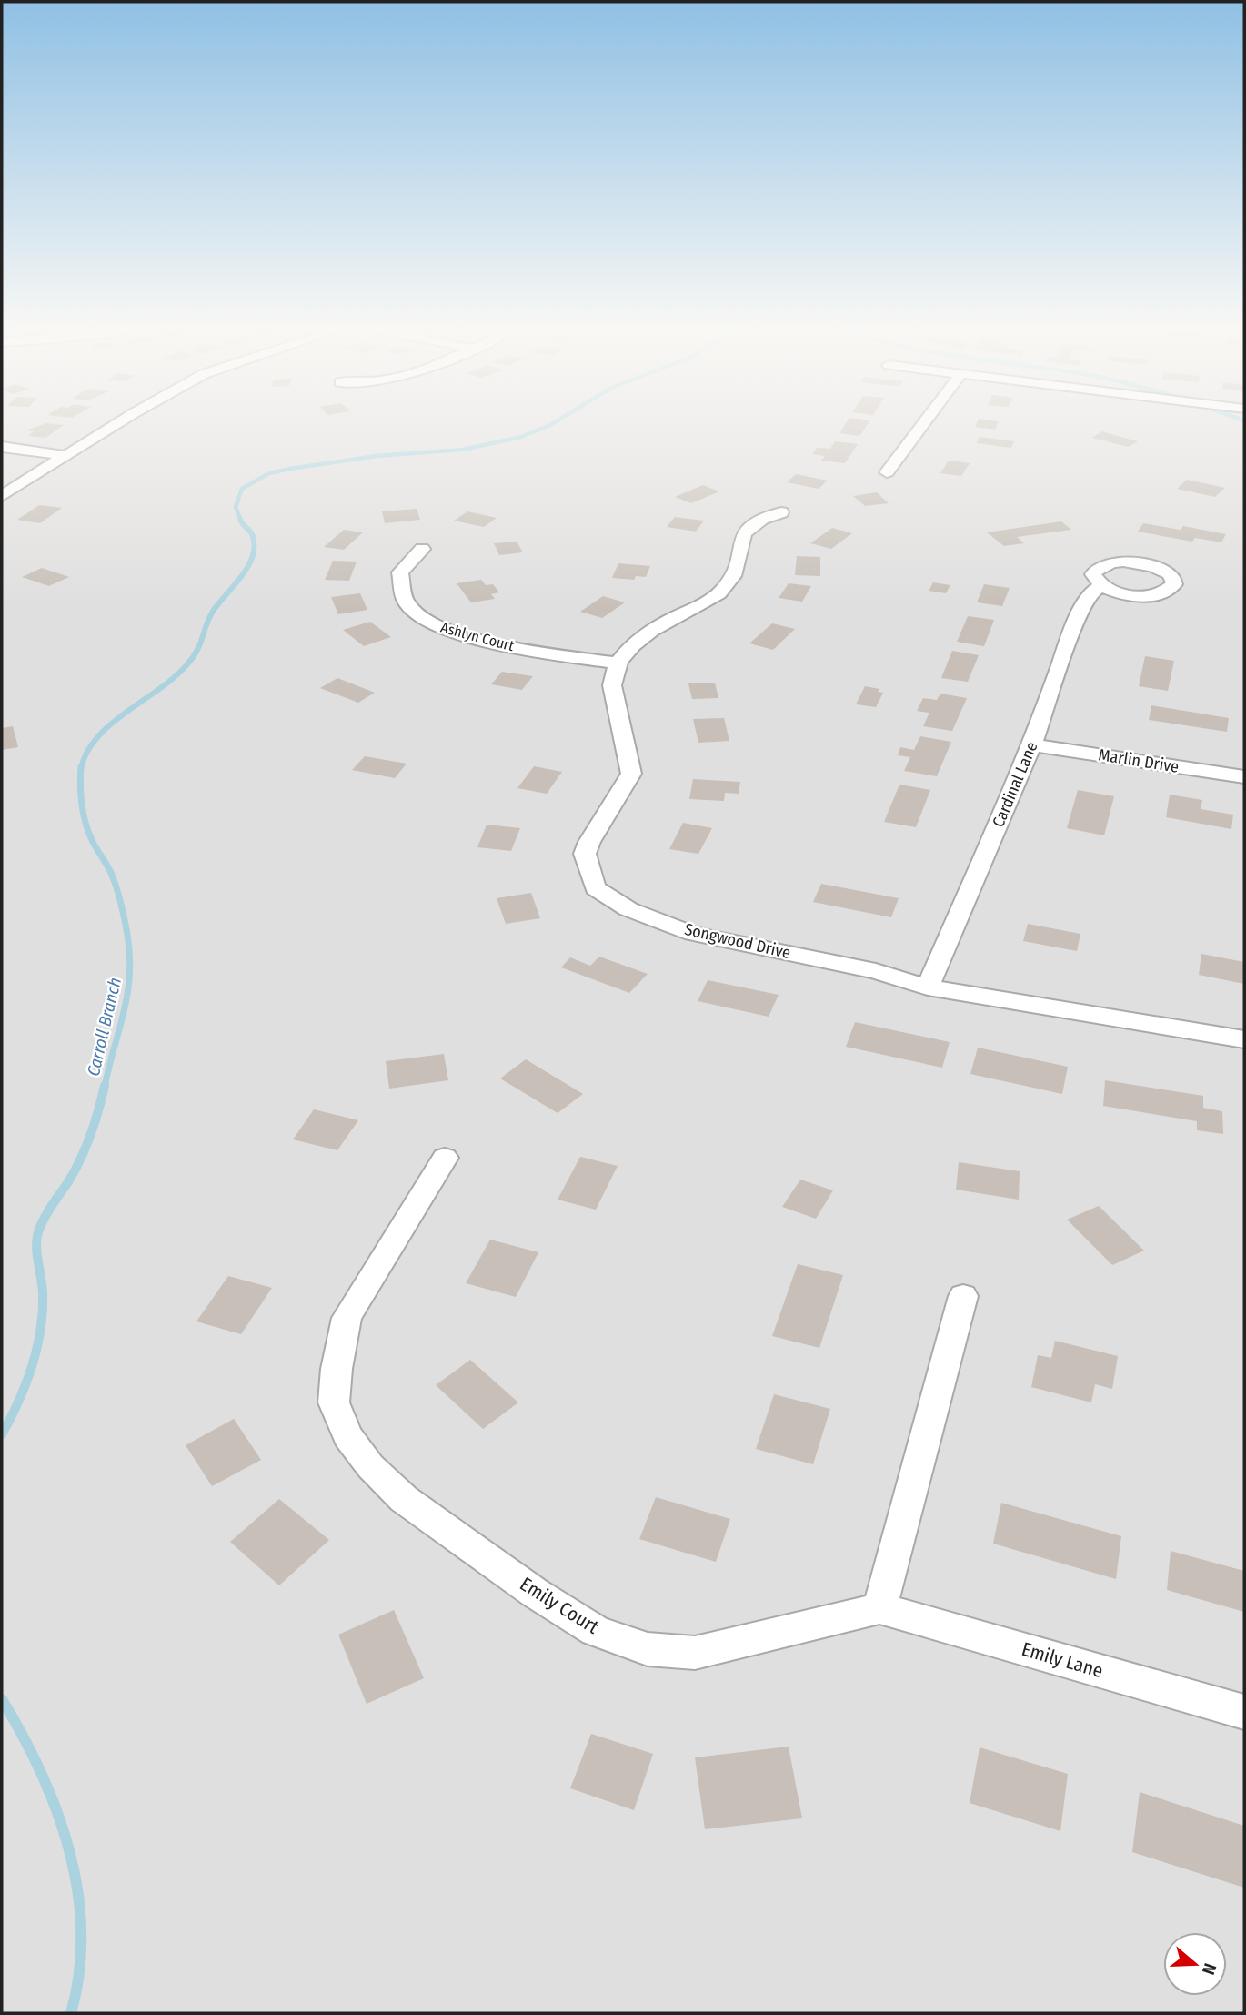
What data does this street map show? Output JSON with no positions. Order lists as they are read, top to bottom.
{
  "streets": {
    "street": [
      "Ashlyn Court",
      "Marlin Drive",
      "Cardinal Lane",
      "Songwood Drive",
      "Emily Court",
      "Emily Lane"
    ]
  },
  "crossings": [
    ["Ashlyn Court", "Songwood Drive"],
    ["Marlin Drive", "Cardinal Lane"],
    ["Cardinal Lane", "Songwood Drive"],
    ["Emily Court", "Emily Lane"]
  ],
  "water": ["Carroll Branch"],
  "north": "right"
}
